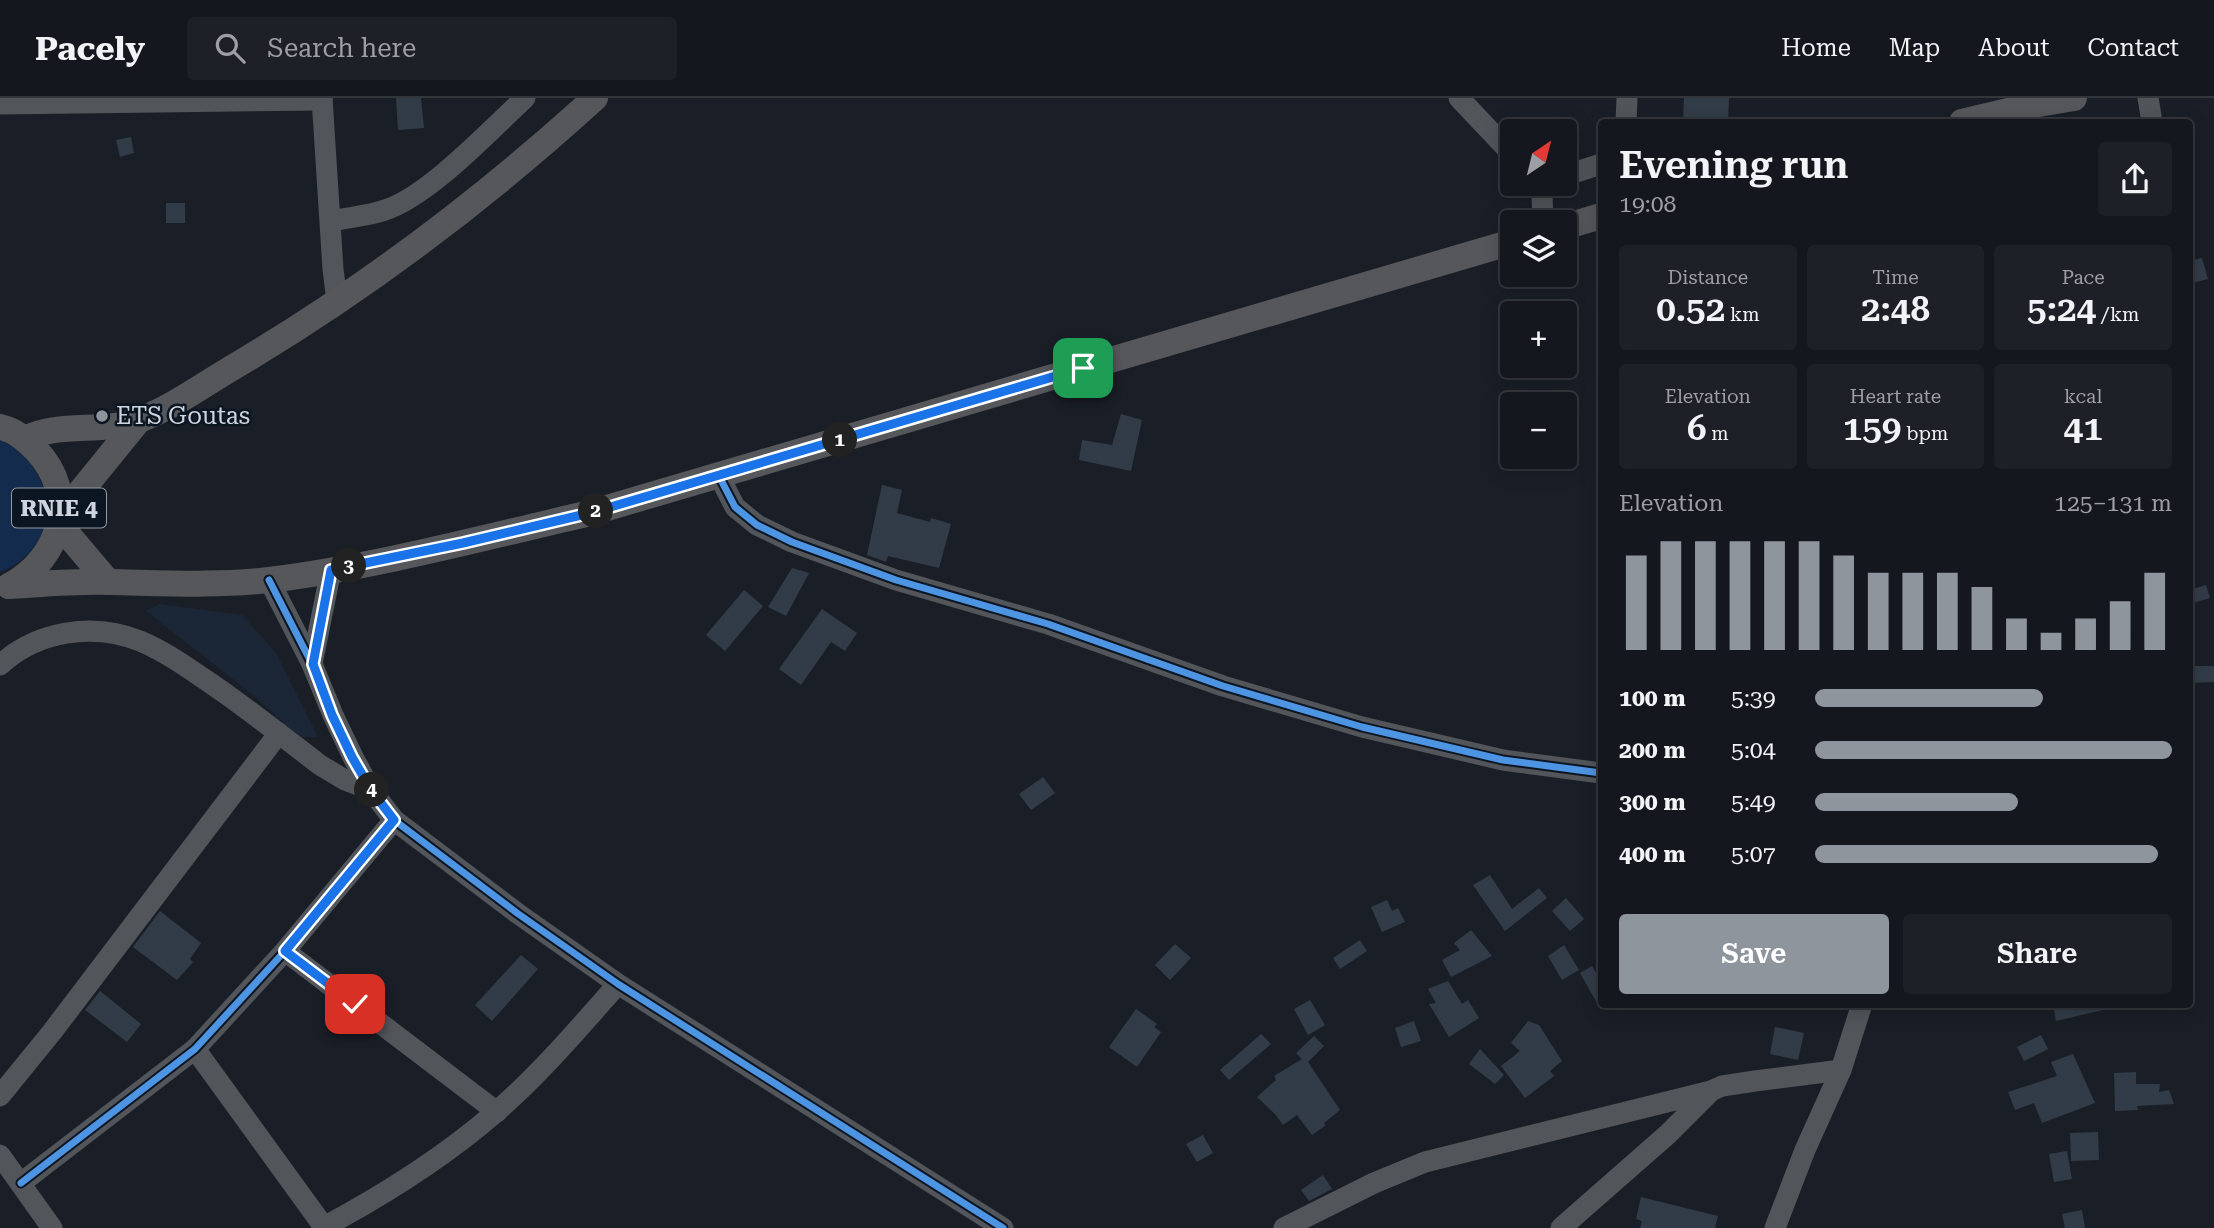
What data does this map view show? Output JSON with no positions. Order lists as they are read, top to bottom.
{
  "streets": {
    "main road": ["RNIE 4"]
  },
  "places": ["ETS Goutas"],
  "north": "top right",
  "page": {
    "header": "Pacely",
    "search": "Search here",
    "nav": [
      "Home",
      "Map",
      "About",
      "Contact"
    ],
    "map_buttons": ["+", "−"],
    "heading": ["Evening run", "19:08"],
    "stats": [
      ["Distance", "0.52 km"],
      ["Time", "2:48"],
      ["Pace", "5:24 /km"],
      ["Elevation", "6 m"],
      ["Heart rate", "159 bpm"],
      ["kcal", "41"]
    ],
    "pins": [
      "1",
      "2",
      "3",
      "4"
    ],
    "chart": ["Elevation", "125–131 m"],
    "list": [
      {
        "name": "100 m",
        "note": "5:39"
      },
      {
        "name": "200 m",
        "note": "5:04"
      },
      {
        "name": "300 m",
        "note": "5:49"
      },
      {
        "name": "400 m",
        "note": "5:07"
      }
    ],
    "buttons": ["Save", "Share"]
  }
}
